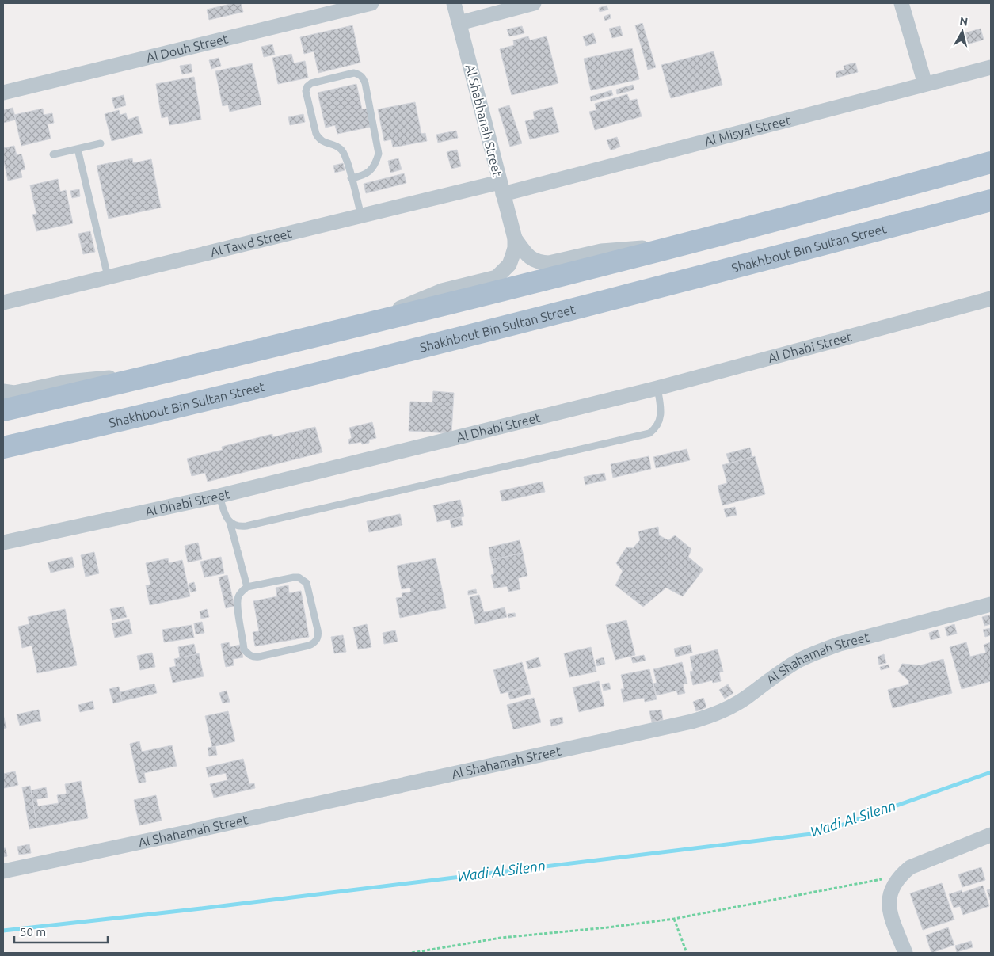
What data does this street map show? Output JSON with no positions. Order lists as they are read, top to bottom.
{
  "streets": {
    "main road": ["Shakhbout Bin Sultan Street"],
    "street": [
      "Al Douh Street",
      "Al Shabhanah Street",
      "Al Misyal Street",
      "Al Tawd Street",
      "Al Dhabi Street",
      "Al Shahamah Street"
    ]
  },
  "crossings": [
    ["Al Shabhanah Street", "Al Misyal Street"],
    ["Al Shabhanah Street", "Al Tawd Street"],
    ["Al Misyal Street", "Al Tawd Street"]
  ],
  "water": ["Wadi Al Silenn"],
  "scale_bar": "50 m",
  "north": "top"
}
